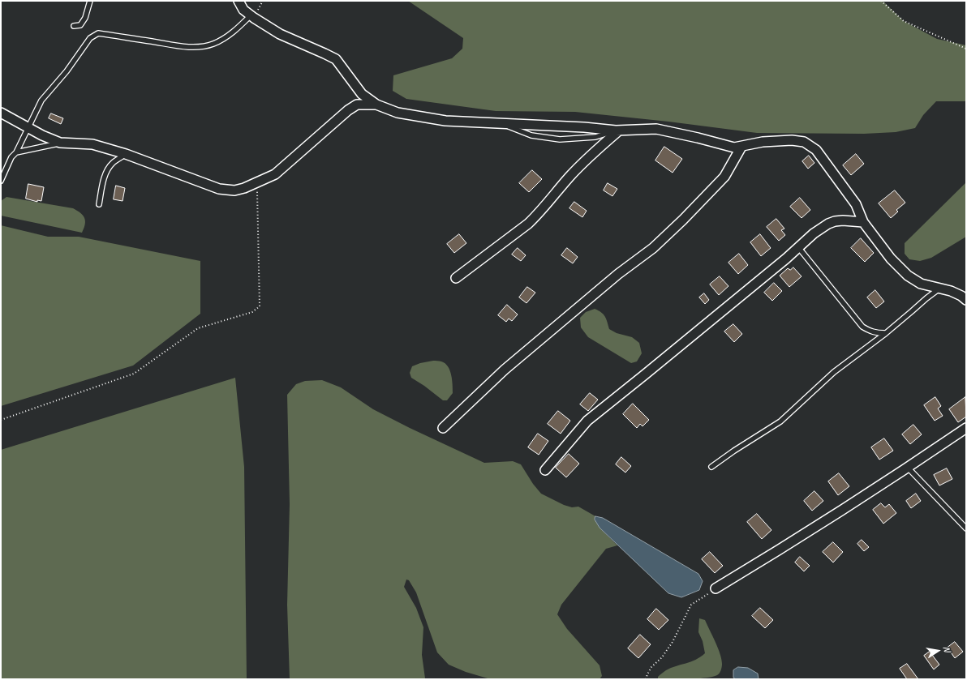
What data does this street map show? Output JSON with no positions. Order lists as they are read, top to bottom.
{
  "north": "right"
}
